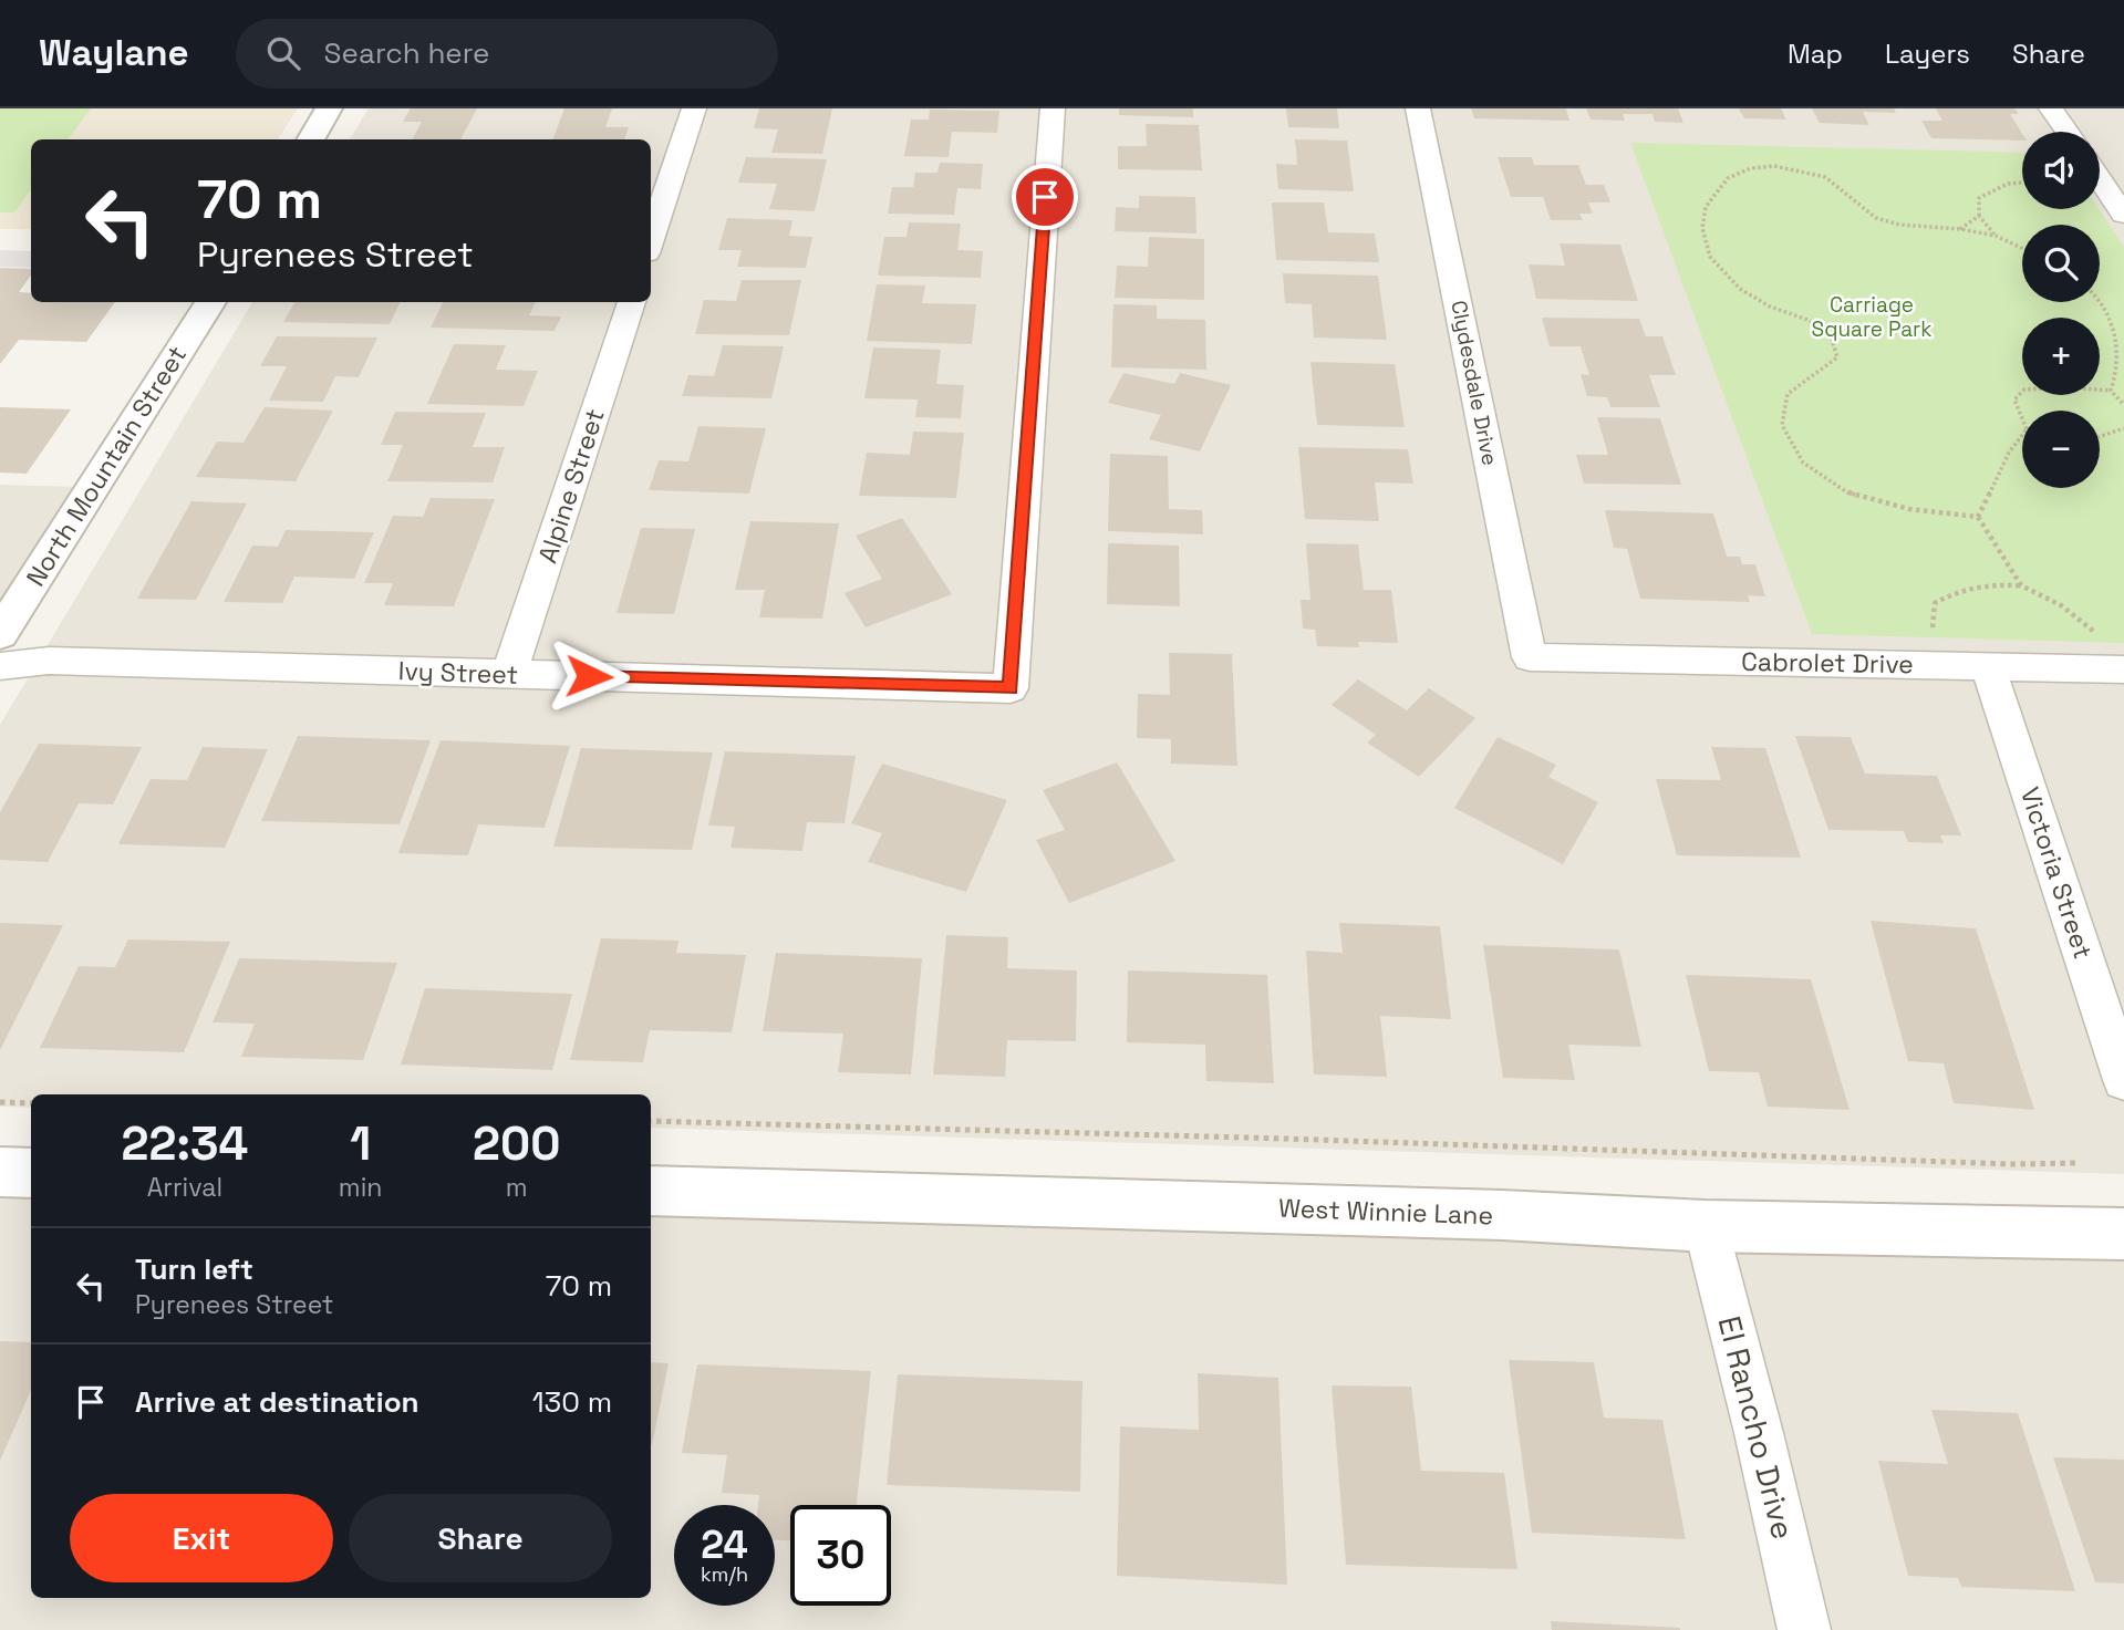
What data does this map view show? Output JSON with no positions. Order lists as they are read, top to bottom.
{
  "streets": {
    "street": [
      "Clydesdale Drive",
      "North Mountain Street",
      "Alpine Street",
      "Cabrolet Drive",
      "Ivy Street",
      "Victoria Street",
      "West Winnie Lane",
      "El Rancho Drive"
    ]
  },
  "crossings": [
    ["Clydesdale Drive", "Cabrolet Drive"],
    ["Alpine Street", "Ivy Street"],
    ["Cabrolet Drive", "Victoria Street"],
    ["West Winnie Lane", "El Rancho Drive"]
  ],
  "parks": ["Carriage Square Park"],
  "page": {
    "header": "Waylane",
    "search": "Search here",
    "nav": ["Map", "Layers", "Share"],
    "map_buttons": ["+", "−"],
    "turn": ["70 m", "Pyrenees Street"],
    "eta": [
      "22:34",
      "Arrival",
      "1",
      "min",
      "200",
      "m"
    ],
    "list": [
      {
        "name": "Turn left",
        "note": "Pyrenees Street",
        "value": "70 m"
      },
      {
        "name": "Arrive at destination",
        "value": "130 m"
      }
    ],
    "buttons": ["Exit", "Share"],
    "speed": "24 km/h",
    "limit": "30"
  }
}
